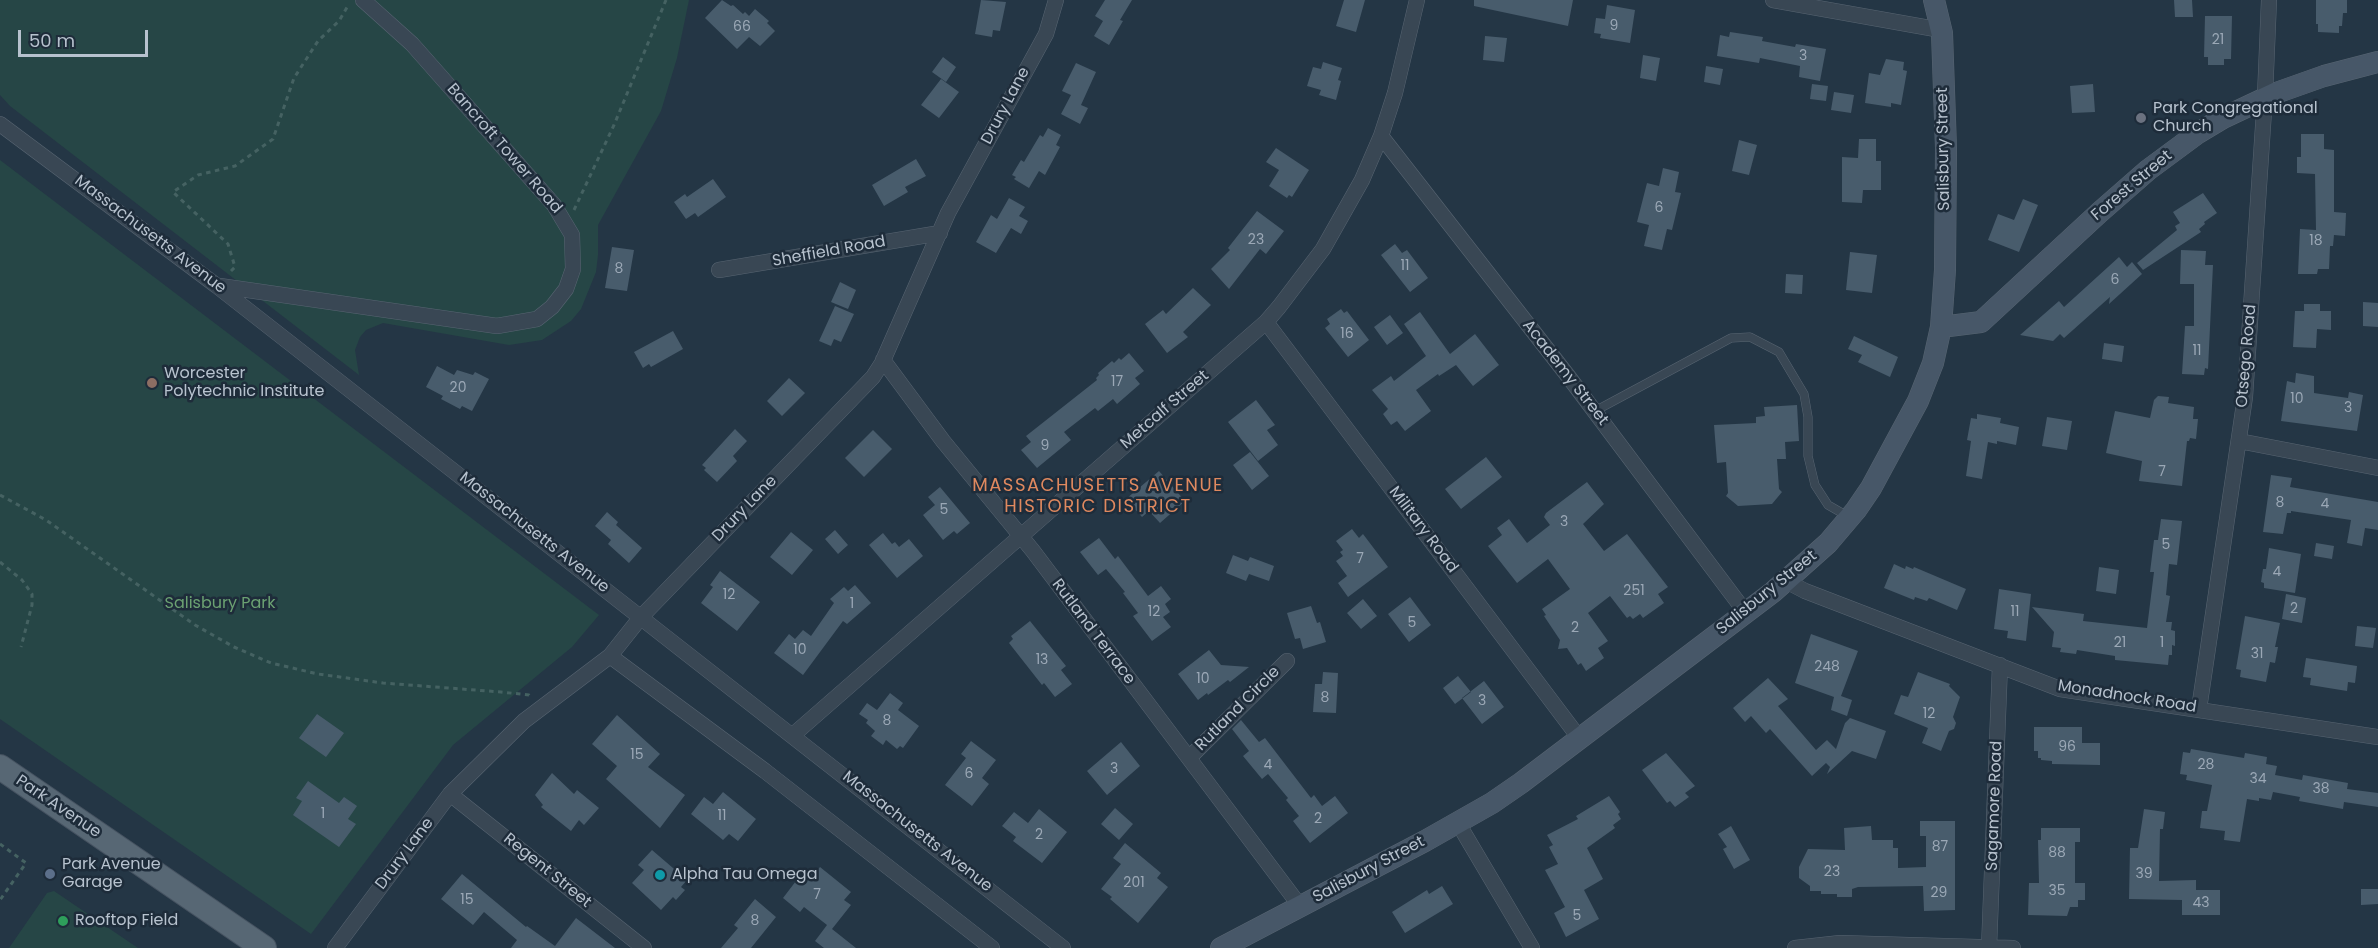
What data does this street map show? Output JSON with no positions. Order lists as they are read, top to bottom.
{
  "streets": {
    "main road": ["Salisbury Street", "Forest Street", "Park Avenue"],
    "street": [
      "Drury Lane",
      "Bancroft Tower Road",
      "Massachusetts Avenue",
      "Sheffield Road",
      "Otsego Road",
      "Academy Street",
      "Metcalf Street",
      "Military Road",
      "Rutland Terrace",
      "Monadnock Road",
      "Rutland Circle",
      "Sagamore Road",
      "Regent Street"
    ]
  },
  "crossings": [
    ["Drury Lane", "Massachusetts Avenue"],
    ["Drury Lane", "Sheffield Road"],
    ["Drury Lane", "Rutland Terrace"],
    ["Drury Lane", "Regent Street"],
    ["Bancroft Tower Road", "Massachusetts Avenue"],
    ["Salisbury Street", "Forest Street"],
    ["Salisbury Street", "Academy Street"],
    ["Salisbury Street", "Military Road"],
    ["Salisbury Street", "Rutland Terrace"],
    ["Salisbury Street", "Monadnock Road"],
    ["Forest Street", "Otsego Road"],
    ["Massachusetts Avenue", "Metcalf Street"],
    ["Otsego Road", "Monadnock Road"],
    ["Academy Street", "Metcalf Street"],
    ["Metcalf Street", "Military Road"],
    ["Metcalf Street", "Rutland Terrace"],
    ["Rutland Terrace", "Rutland Circle"],
    ["Monadnock Road", "Sagamore Road"]
  ],
  "districts": ["MASSACHUSETTS AVENUE HISTORIC DISTRICT"],
  "parks": ["Salisbury Park"],
  "places": [
    "Park Congregational Church",
    "Worcester Polytechnic Institute",
    "Park Avenue Garage",
    "Alpha Tau Omega",
    "Rooftop Field"
  ],
  "house_numbers": [
    "9",
    "66",
    "21",
    "3",
    "6",
    "23",
    "18",
    "11",
    "8",
    "6",
    "16",
    "11",
    "17",
    "20",
    "10",
    "3",
    "9",
    "7",
    "8",
    "4",
    "5",
    "3",
    "5",
    "7",
    "4",
    "251",
    "12",
    "1",
    "2",
    "12",
    "11",
    "5",
    "2",
    "21",
    "1",
    "10",
    "31",
    "13",
    "248",
    "10",
    "8",
    "3",
    "12",
    "8",
    "96",
    "15",
    "4",
    "28",
    "3",
    "6",
    "34",
    "38",
    "1",
    "11",
    "2",
    "2",
    "87",
    "88",
    "23",
    "39",
    "201",
    "35",
    "29",
    "7",
    "15",
    "43",
    "5",
    "8"
  ],
  "scale_bar": "50 m"
}
